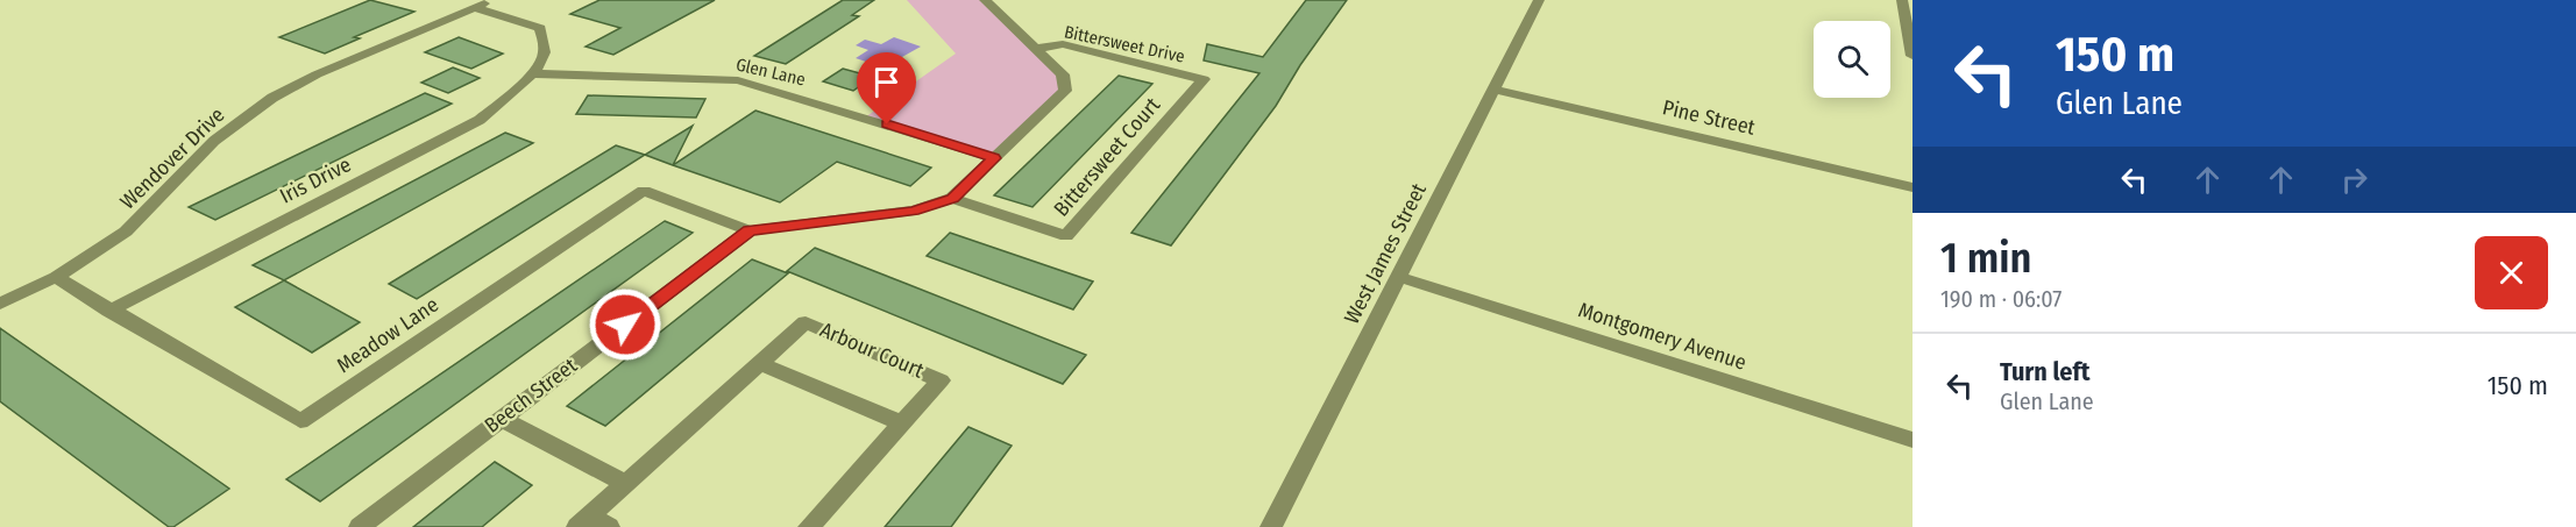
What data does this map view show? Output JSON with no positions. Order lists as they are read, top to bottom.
{
  "streets": {
    "street": [
      "Bittersweet Drive",
      "Glen Lane",
      "Pine Street",
      "Bittersweet Court",
      "Wendover Drive",
      "Iris Drive",
      "West James Street",
      "Meadow Lane",
      "Montgomery Avenue",
      "Arbour Court",
      "Beech Street"
    ]
  },
  "crossings": [
    ["Bittersweet Drive", "Bittersweet Court"],
    ["Glen Lane", "Iris Drive"],
    ["Pine Street", "West James Street"],
    ["Wendover Drive", "Iris Drive"],
    ["Wendover Drive", "Meadow Lane"],
    ["Iris Drive", "Meadow Lane"],
    ["West James Street", "Montgomery Avenue"],
    ["Meadow Lane", "Beech Street"]
  ],
  "page": {
    "turn": ["150 m", "Glen Lane"],
    "heading": ["1 min", "190 m · 06:07"],
    "list": [
      {
        "name": "Turn left",
        "note": "Glen Lane",
        "value": "150 m"
      }
    ]
  }
}
